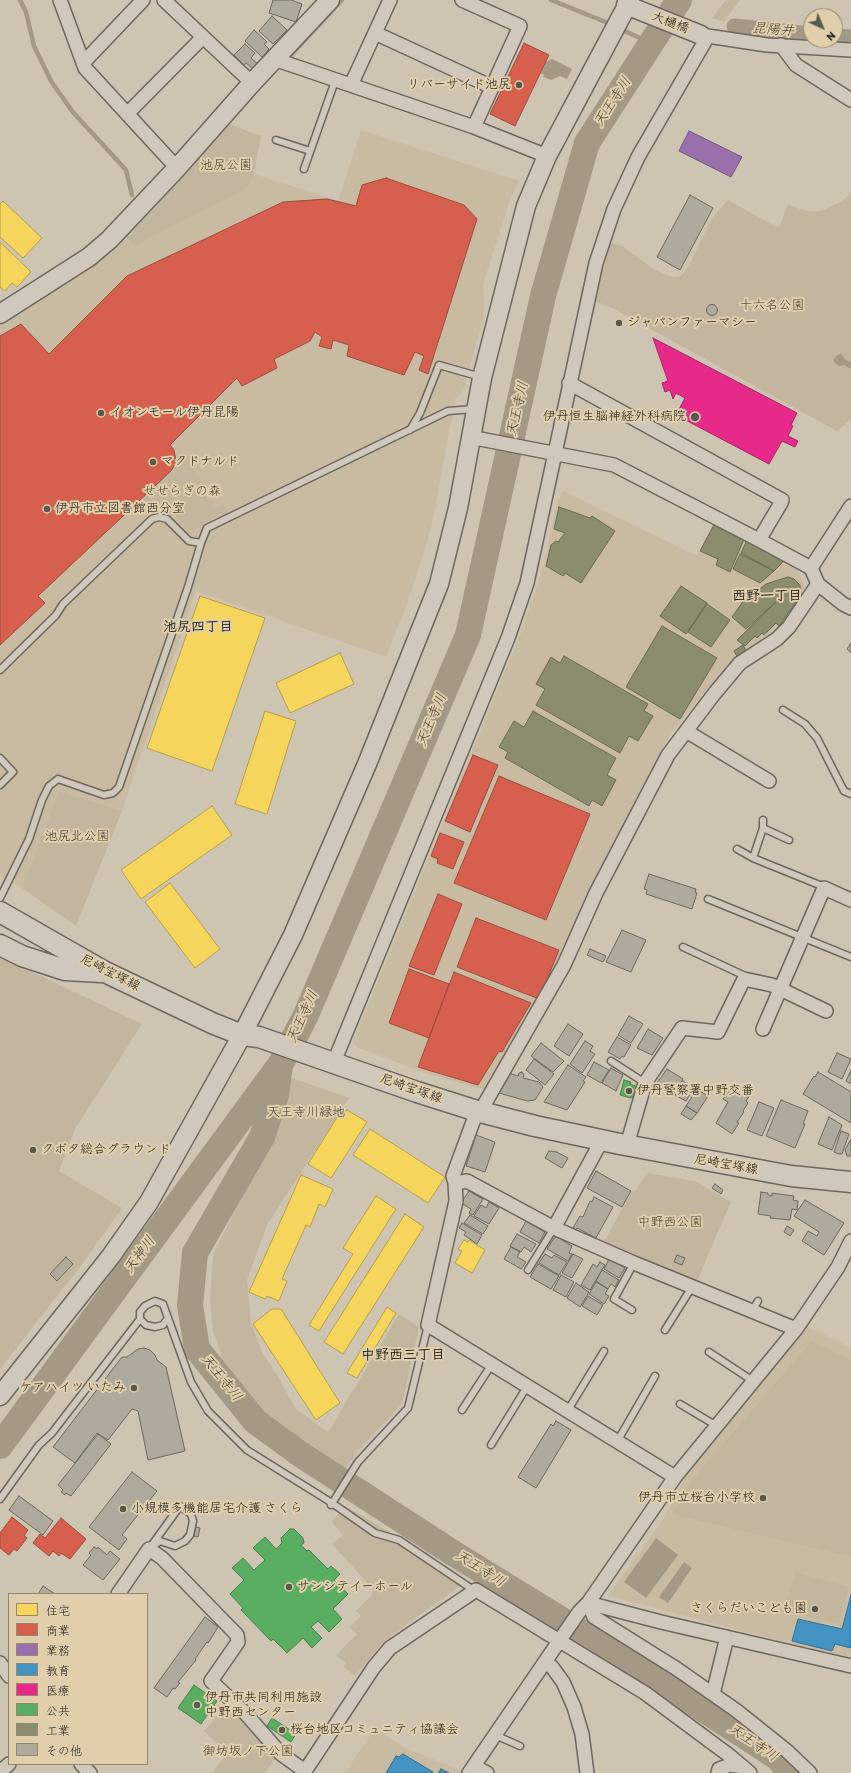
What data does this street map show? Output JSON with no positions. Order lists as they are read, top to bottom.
{
  "streets": {
    "main road": ["尼崎宝塚線"],
    "street": ["大樋橋"]
  },
  "districts": ["西野一丁目", "池尻四丁目", "中野西三丁目"],
  "water": ["昆陽井", "天王寺川", "天神川"],
  "parks": [
    "池尻公園",
    "十六名公園",
    "せせらぎの森",
    "池尻北公園",
    "天王寺川緑地",
    "中野西公園",
    "御坊坂ノ下公園"
  ],
  "places": [
    "リバーサイド池尻",
    "ジャパンファーマシー",
    "イオンモール伊丹昆陽",
    "伊丹恒生脳神経外科病院",
    "マクドナルド",
    "伊丹市立図書館西分室",
    "伊丹警察署中野交番",
    "クボタ総合グラウンド",
    "ケアハイツ いたみ",
    "伊丹市立桜台小学校",
    "小規模多機能居宅介護 さくら",
    "サンシテイーホール",
    "さくらだいこども園",
    "伊丹市共同利用施設 中野西センター",
    "桜台地区コミュニティ協議会"
  ],
  "legend": [
    "住宅",
    "商業",
    "業務",
    "教育",
    "医療",
    "公共",
    "工業",
    "その他"
  ],
  "north": "bottom right"
}
